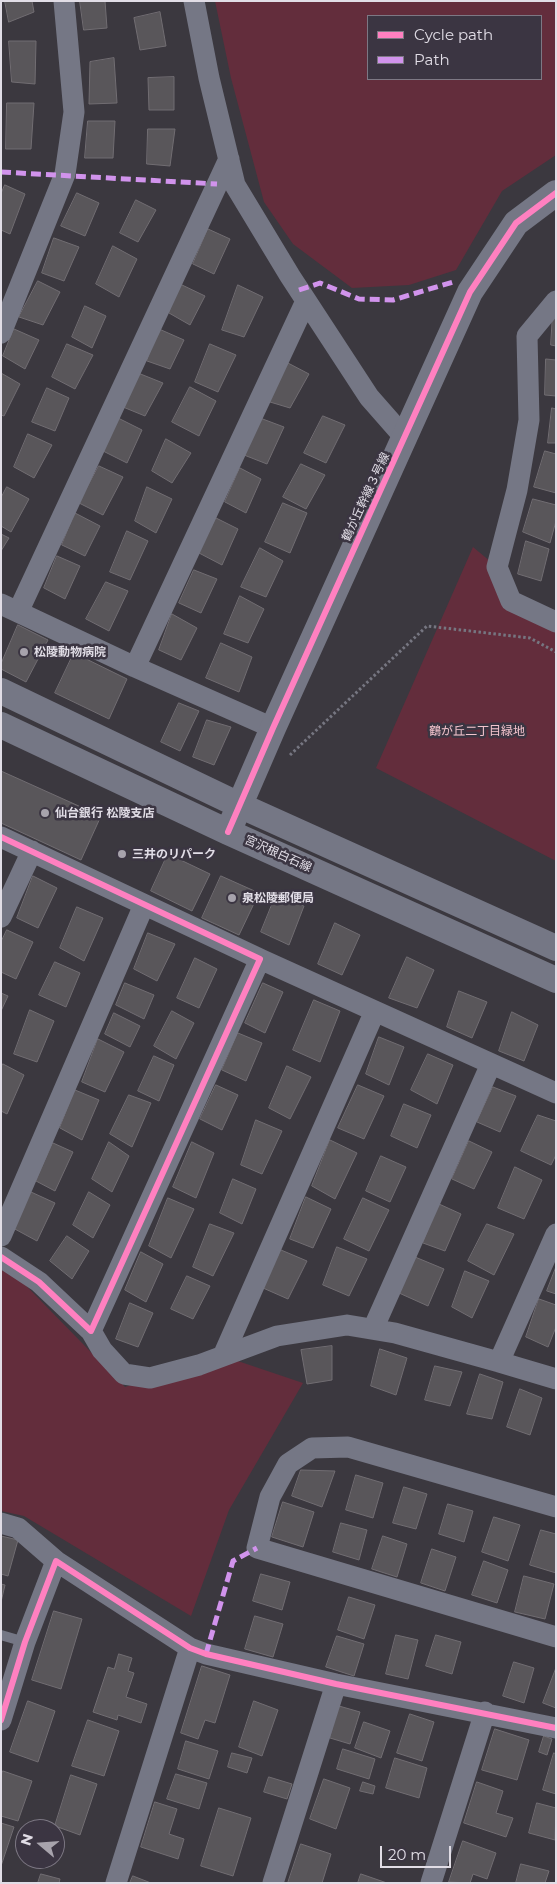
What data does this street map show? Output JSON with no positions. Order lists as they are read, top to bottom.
{
  "streets": {
    "street": ["鶴が丘幹線３号線", "宮沢根白石線"]
  },
  "crossings": [
    ["鶴が丘幹線３号線", "宮沢根白石線"]
  ],
  "parks": ["鶴が丘二丁目緑地"],
  "places": [
    "松陵動物病院",
    "仙台銀行 松陵支店",
    "三井のリパーク",
    "泉松陵郵便局"
  ],
  "legend": ["Cycle path", "Path"],
  "scale_bar": "20 m",
  "north": "left"
}
